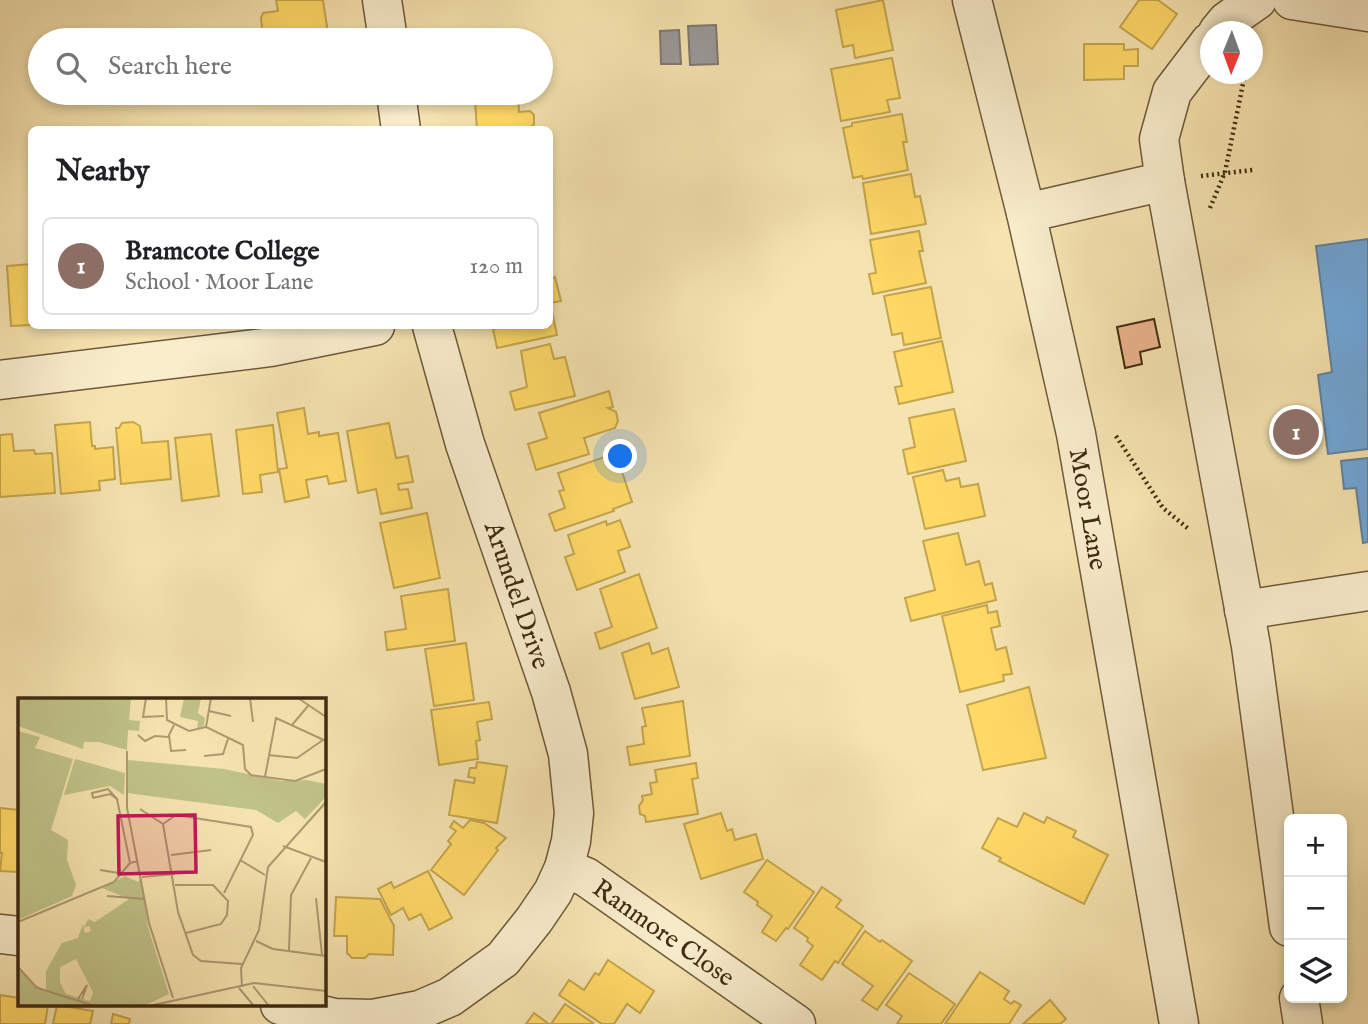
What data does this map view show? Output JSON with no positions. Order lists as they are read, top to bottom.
{
  "streets": {
    "street": ["Moor Lane", "Arundel Drive", "Ranmore Close"]
  },
  "crossings": [
    ["Arundel Drive", "Ranmore Close"]
  ],
  "north": "bottom",
  "page": {
    "search": "Search here",
    "heading": "Nearby",
    "list": [
      {
        "mark": "1",
        "name": "Bramcote College",
        "note": "School · Moor Lane",
        "value": "120 m"
      }
    ],
    "pins": "1",
    "map_buttons": ["+", "−"]
  }
}
